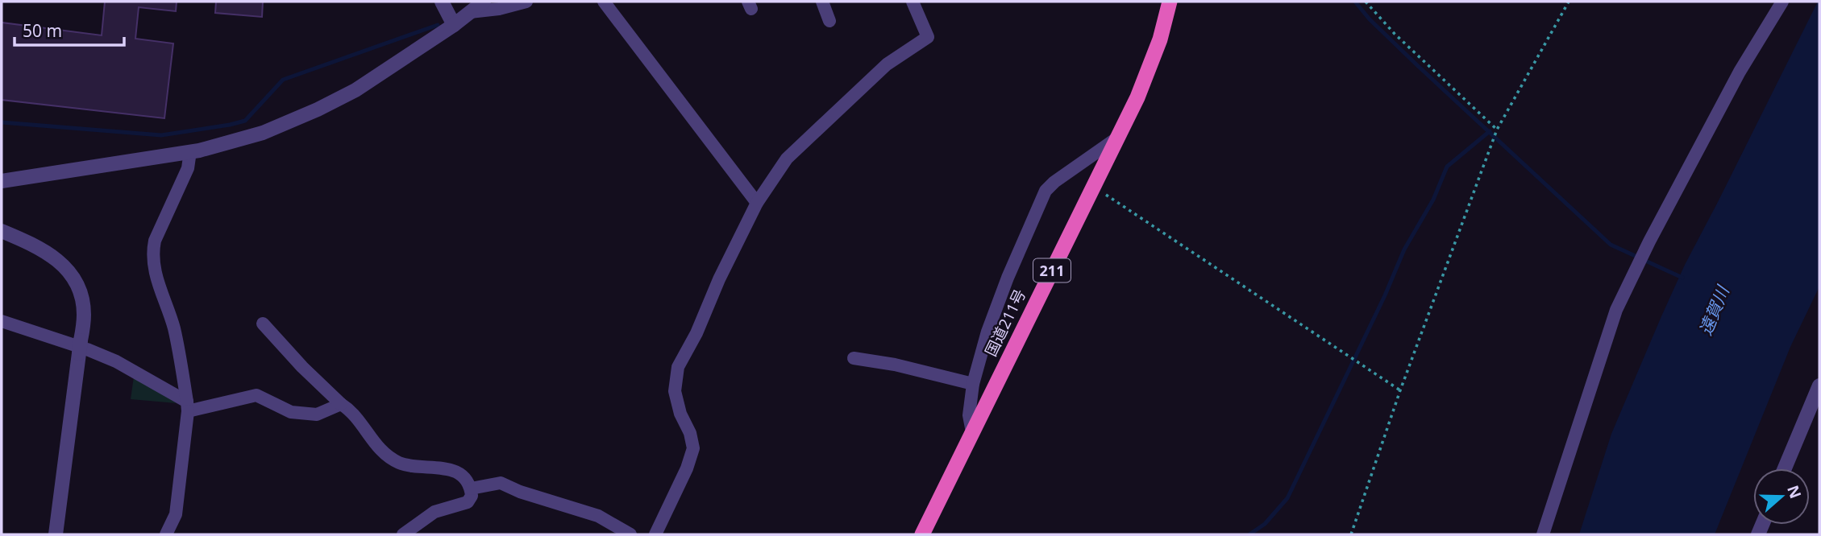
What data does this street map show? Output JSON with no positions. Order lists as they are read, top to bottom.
{
  "streets": {
    "highway": ["211", "国道211号"]
  },
  "water": ["遠賀川"],
  "scale_bar": "50 m",
  "north": "right"
}
